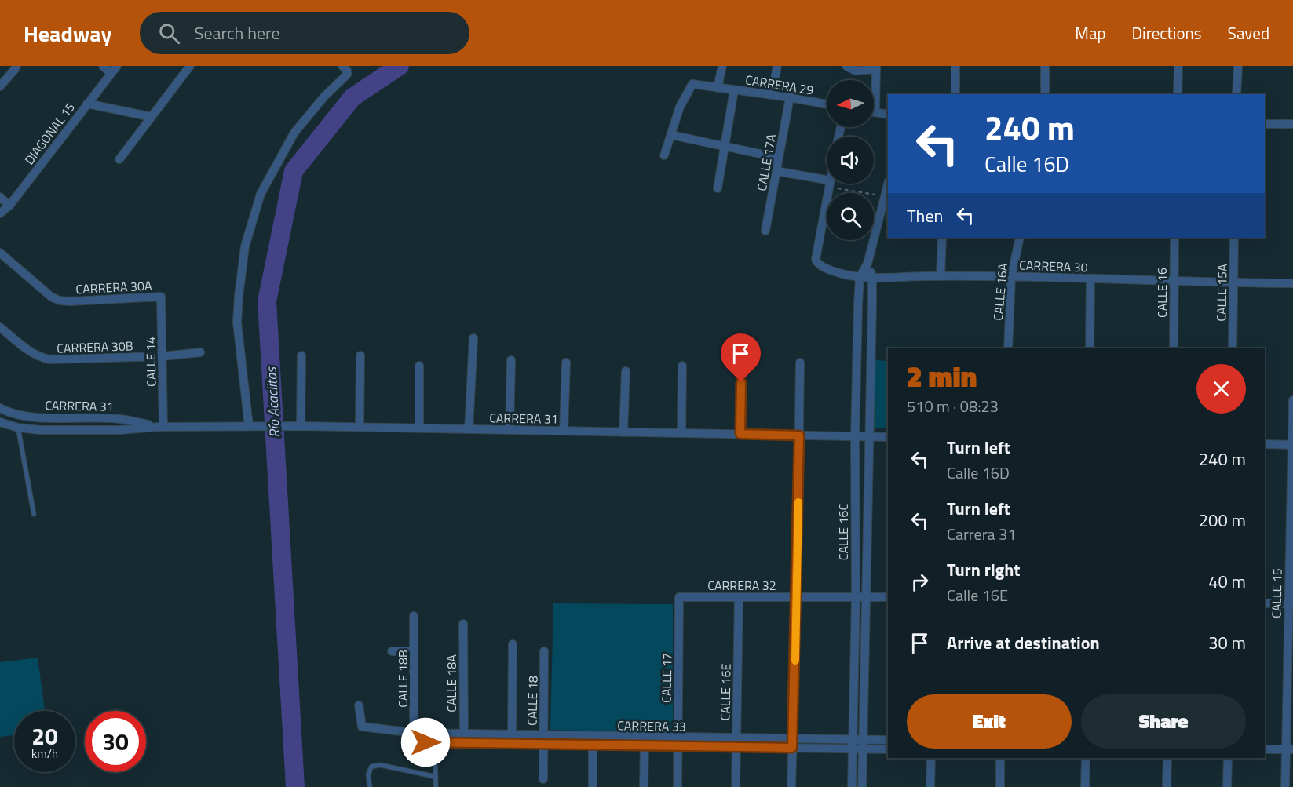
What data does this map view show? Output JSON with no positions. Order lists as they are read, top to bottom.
{
  "streets": {
    "street": [
      "CARRERA 29",
      "DIAGONAL 15",
      "CALLE 17A",
      "CARRERA 30",
      "CARRERA 30A",
      "CALLE 16A",
      "CALLE 16",
      "CALLE 15A",
      "CARRERA 30B",
      "CALLE 14",
      "CARRERA 31",
      "CALLE 16C",
      "CARRERA 32",
      "CALLE 15",
      "CALLE 17",
      "CALLE 18B",
      "CALLE 18A",
      "CALLE 16E",
      "CALLE 18",
      "CARRERA 33"
    ]
  },
  "crossings": [
    ["CARRERA 29", "CALLE 17A"],
    ["CARRERA 30", "CALLE 16A"],
    ["CARRERA 30", "CALLE 16"],
    ["CARRERA 30", "CALLE 15A"],
    ["CARRERA 30", "CALLE 16C"],
    ["CARRERA 30A", "CALLE 14"],
    ["CARRERA 30B", "CALLE 14"],
    ["CALLE 14", "CARRERA 31"],
    ["CARRERA 31", "CALLE 16C"],
    ["CALLE 16C", "CARRERA 32"],
    ["CALLE 16C", "CARRERA 33"],
    ["CARRERA 32", "CALLE 17"],
    ["CARRERA 32", "CALLE 16E"],
    ["CALLE 17", "CARRERA 33"],
    ["CALLE 18B", "CARRERA 33"],
    ["CALLE 18A", "CARRERA 33"],
    ["CALLE 16E", "CARRERA 33"],
    ["CALLE 18", "CARRERA 33"]
  ],
  "water": ["Río Acaciitas"],
  "north": "left",
  "page": {
    "header": "Headway",
    "search": "Search here",
    "nav": ["Map", "Directions", "Saved"],
    "turn": ["240 m", "Calle 16D"],
    "then": "Then",
    "heading": ["2 min", "510 m · 08:23"],
    "list": [
      {
        "name": "Turn left",
        "note": "Calle 16D",
        "value": "240 m"
      },
      {
        "name": "Turn left",
        "note": "Carrera 31",
        "value": "200 m"
      },
      {
        "name": "Turn right",
        "note": "Calle 16E",
        "value": "40 m"
      },
      {
        "name": "Arrive at destination",
        "value": "30 m"
      }
    ],
    "buttons": ["Exit", "Share"],
    "speed": "20 km/h",
    "limit": "30"
  }
}
